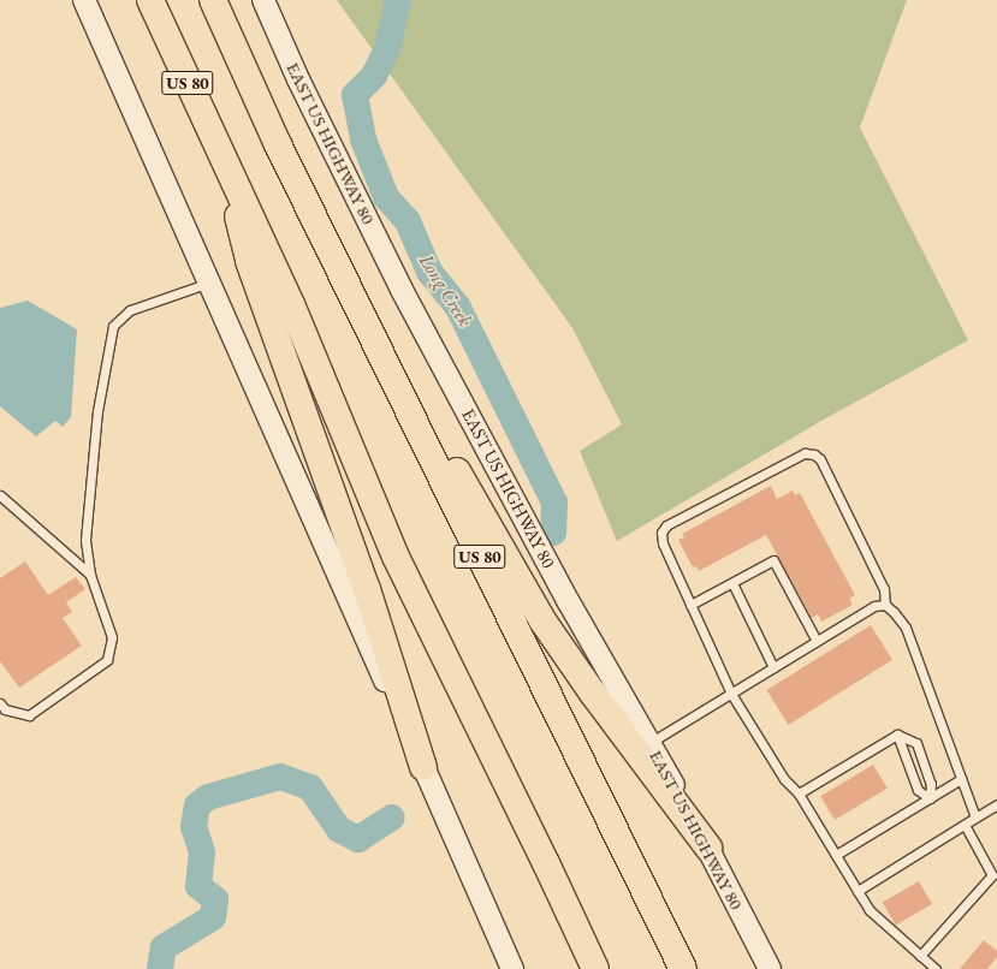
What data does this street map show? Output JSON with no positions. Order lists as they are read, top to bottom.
{
  "streets": {
    "highway": ["US 80"],
    "main road": ["EAST US HIGHWAY 80"]
  },
  "water": ["Long Creek"]
}
